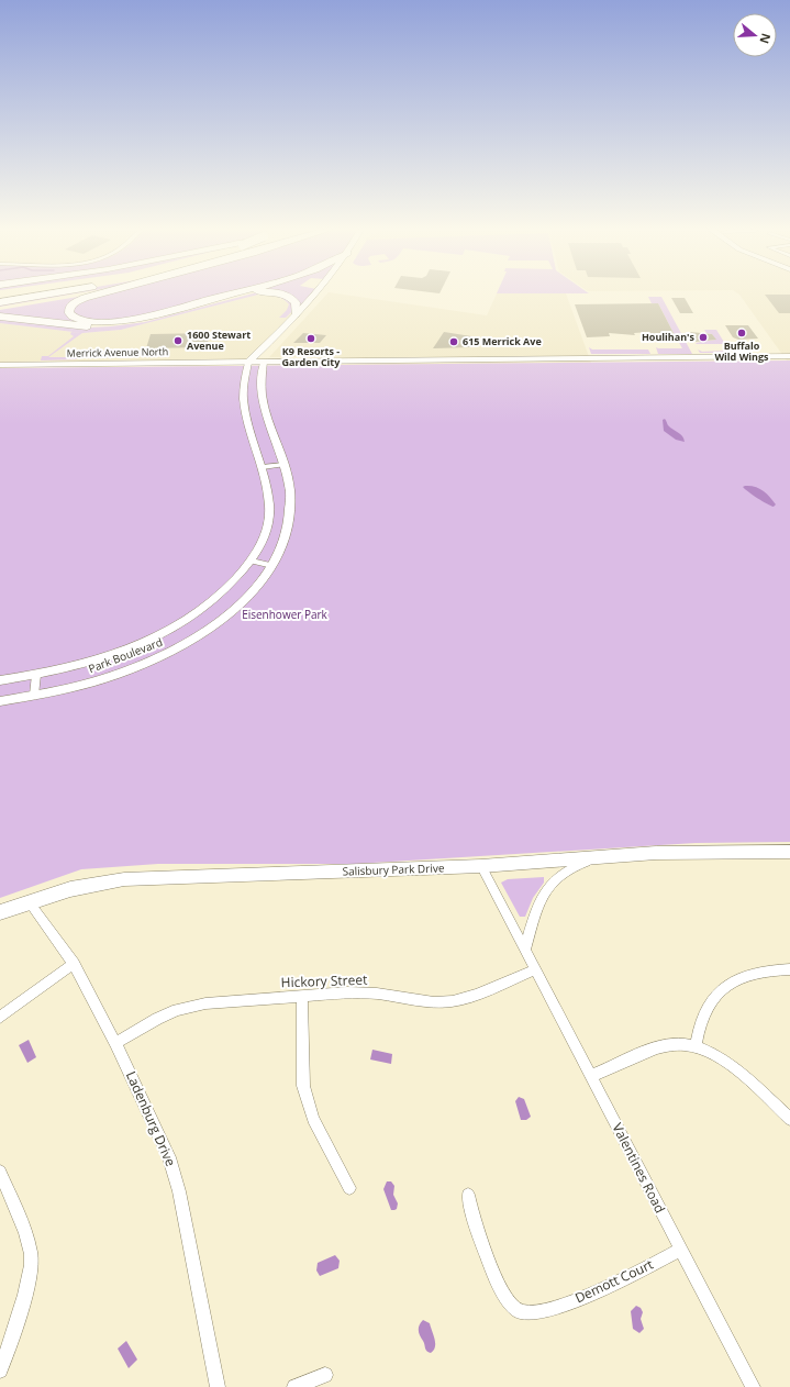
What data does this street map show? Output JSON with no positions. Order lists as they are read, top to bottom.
{
  "streets": {
    "main road": ["Merrick Avenue North", "Salisbury Park Drive"],
    "street": [
      "Park Boulevard",
      "Hickory Street",
      "Ladenburg Drive",
      "Valentines Road",
      "Demott Court"
    ]
  },
  "crossings": [
    ["Merrick Avenue North", "Park Boulevard"],
    ["Salisbury Park Drive", "Ladenburg Drive"],
    ["Salisbury Park Drive", "Valentines Road"],
    ["Hickory Street", "Ladenburg Drive"],
    ["Hickory Street", "Valentines Road"],
    ["Valentines Road", "Demott Court"]
  ],
  "parks": ["Eisenhower Park"],
  "places": [
    "Buffalo Wild Wings",
    "Houlihan's",
    "K9 Resorts - Garden City",
    "1600 Stewart Avenue",
    "615 Merrick Ave"
  ],
  "north": "right"
}
